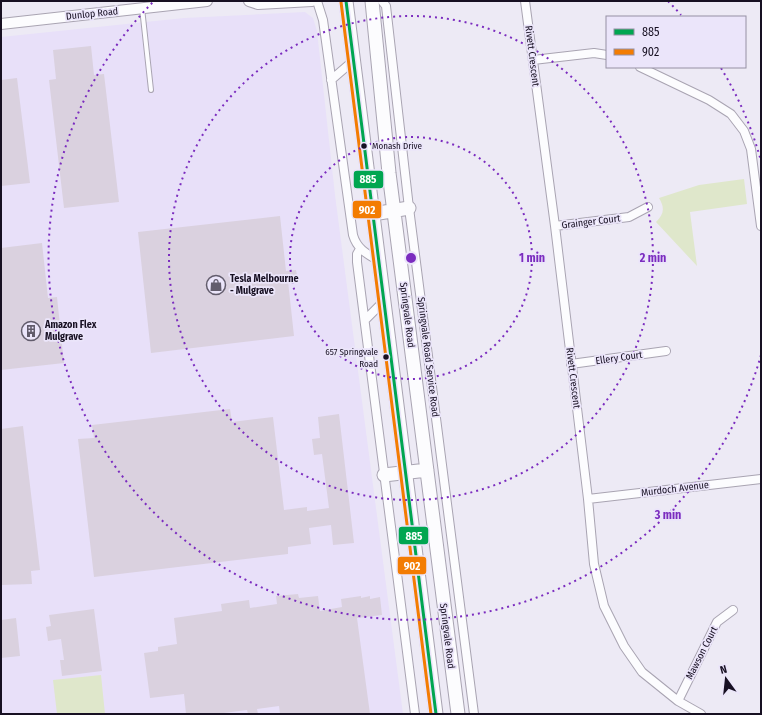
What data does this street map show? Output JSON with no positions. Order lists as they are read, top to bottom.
{
  "streets": {
    "highway": ["Springvale Road"],
    "street": [
      "Dunlop Road",
      "Rivett Crescent",
      "Grainger Court",
      "Springvale Road Service Road",
      "Ellery Court",
      "Murdoch Avenue",
      "Mawson Court"
    ]
  },
  "crossings": [
    ["Rivett Crescent", "Grainger Court"],
    ["Rivett Crescent", "Ellery Court"],
    ["Rivett Crescent", "Murdoch Avenue"],
    ["Rivett Crescent", "Mawson Court"]
  ],
  "places": {
    "other": ["Monash Drive", "657 Springvale Road"],
    "shop": ["Tesla Melbourne - Mulgrave"],
    "building": ["Amazon Flex Mulgrave"]
  },
  "lines": ["transit line 885", "transit line 902"],
  "legend": ["885", "902"],
  "north": "top",
  "rings": ["1 min", "2 min", "3 min"]
}
